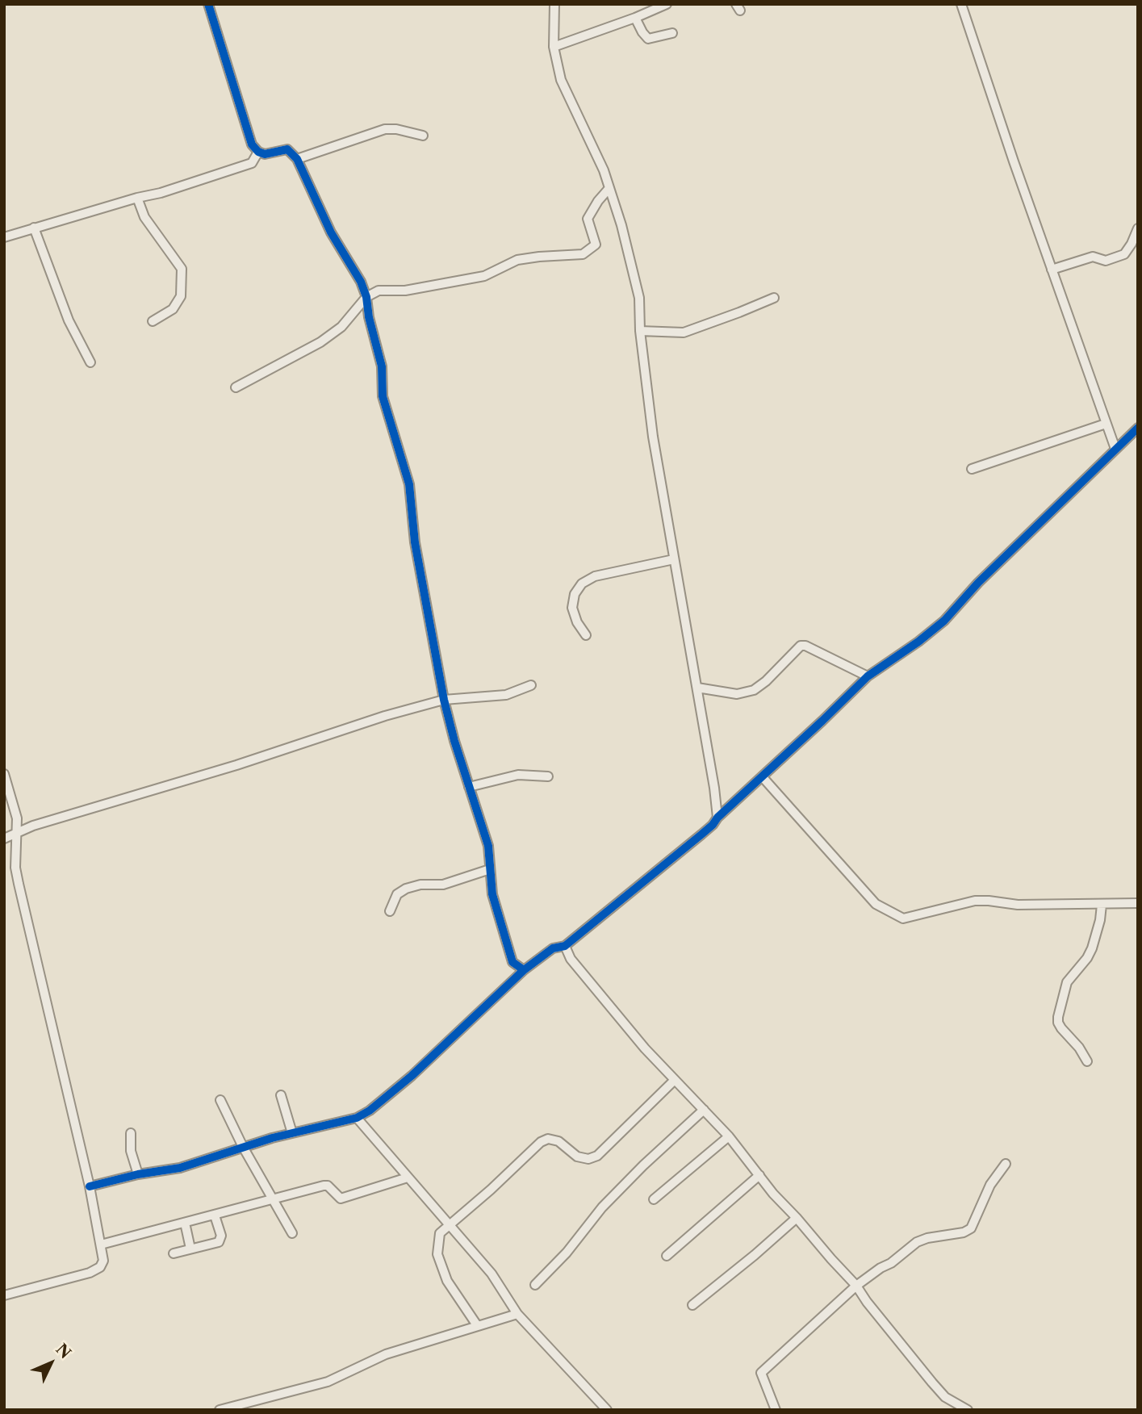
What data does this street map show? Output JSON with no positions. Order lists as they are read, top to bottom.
{
  "north": "top right"
}
